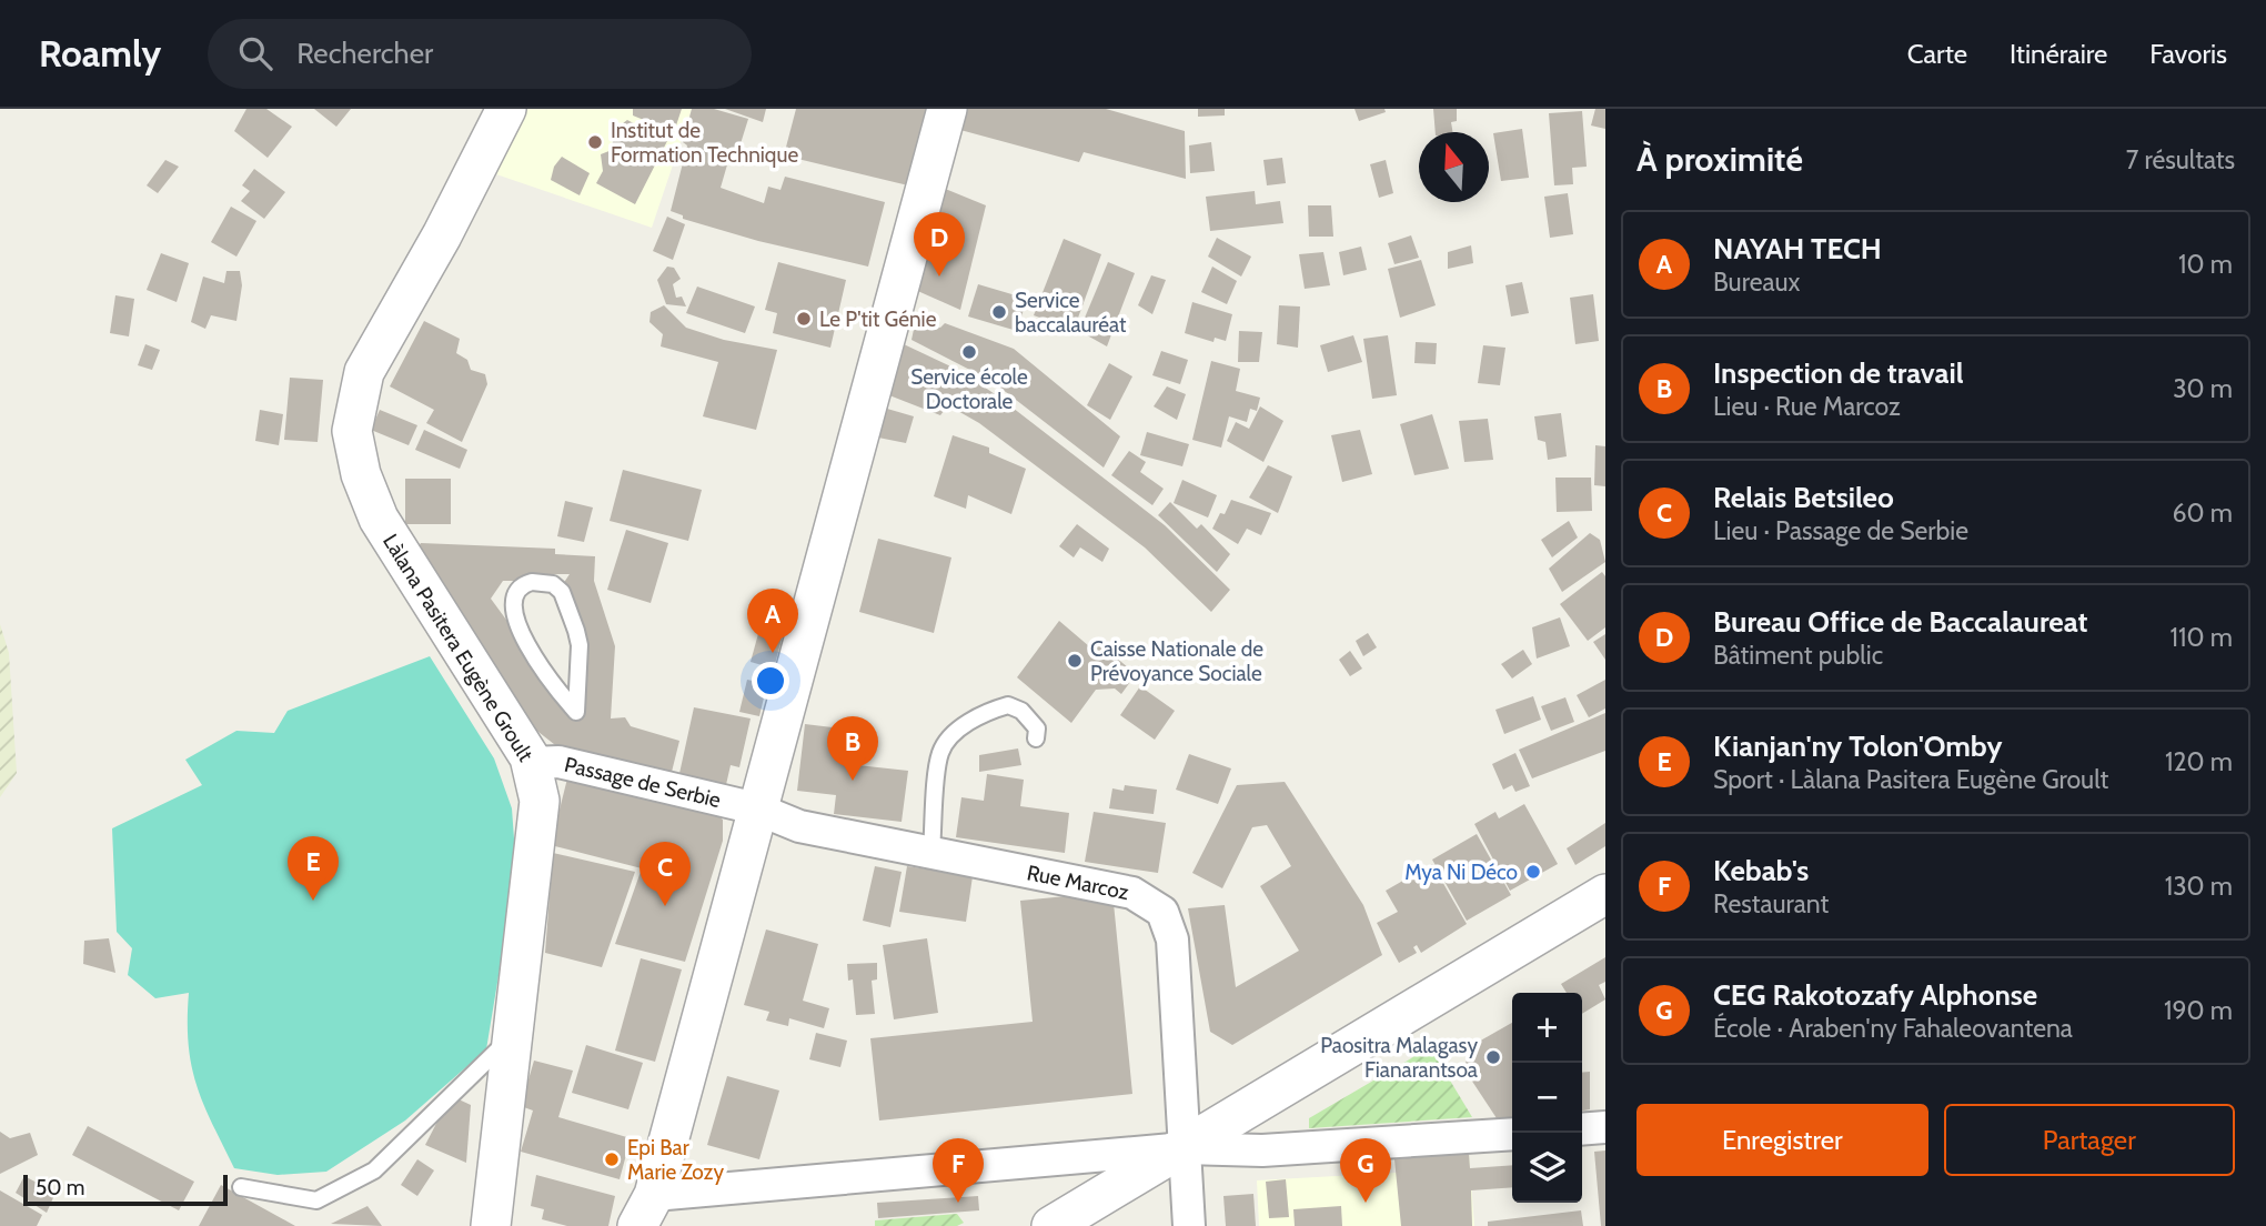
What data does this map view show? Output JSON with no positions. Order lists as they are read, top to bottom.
{
  "streets": {
    "street": ["Làlana Pasitera Eugène Groult", "Passage de Serbie", "Rue Marcoz"]
  },
  "crossings": [
    ["Làlana Pasitera Eugène Groult", "Passage de Serbie"],
    ["Passage de Serbie", "Rue Marcoz"]
  ],
  "places": [
    "Institut de Formation Technique",
    "Service baccalauréat",
    "Le P'tit Génie",
    "Service école Doctorale",
    "Caisse Nationale de Prévoyance Sociale",
    "Mya Ni Déco",
    "Paositra Malagasy Fianarantsoa",
    "Epi Bar Marie Zozy"
  ],
  "scale_bar": "50 m",
  "north": "top",
  "page": {
    "header": "Roamly",
    "search": "Rechercher",
    "nav": ["Carte", "Itinéraire", "Favoris"],
    "heading": ["À proximité", "7 résultats"],
    "list": [
      {
        "mark": "A",
        "name": "NAYAH TECH",
        "note": "Bureaux",
        "value": "10 m"
      },
      {
        "mark": "B",
        "name": "Inspection de travail",
        "note": "Lieu · Rue Marcoz",
        "value": "30 m"
      },
      {
        "mark": "C",
        "name": "Relais Betsileo",
        "note": "Lieu · Passage de Serbie",
        "value": "60 m"
      },
      {
        "mark": "D",
        "name": "Bureau Office de Baccalaureat",
        "note": "Bâtiment public",
        "value": "110 m"
      },
      {
        "mark": "E",
        "name": "Kianjan'ny Tolon'Omby",
        "note": "Sport · Làlana Pasitera Eugène Groult",
        "value": "120 m"
      },
      {
        "mark": "F",
        "name": "Kebab's",
        "note": "Restaurant",
        "value": "130 m"
      },
      {
        "mark": "G",
        "name": "CEG Rakotozafy Alphonse",
        "note": "École · Araben'ny Fahaleovantena",
        "value": "190 m"
      }
    ],
    "pins": [
      "D",
      "A",
      "B",
      "E",
      "C",
      "F",
      "G"
    ],
    "map_buttons": ["+", "−"],
    "buttons": ["Enregistrer", "Partager"],
    "scale": "50 m"
  }
}
